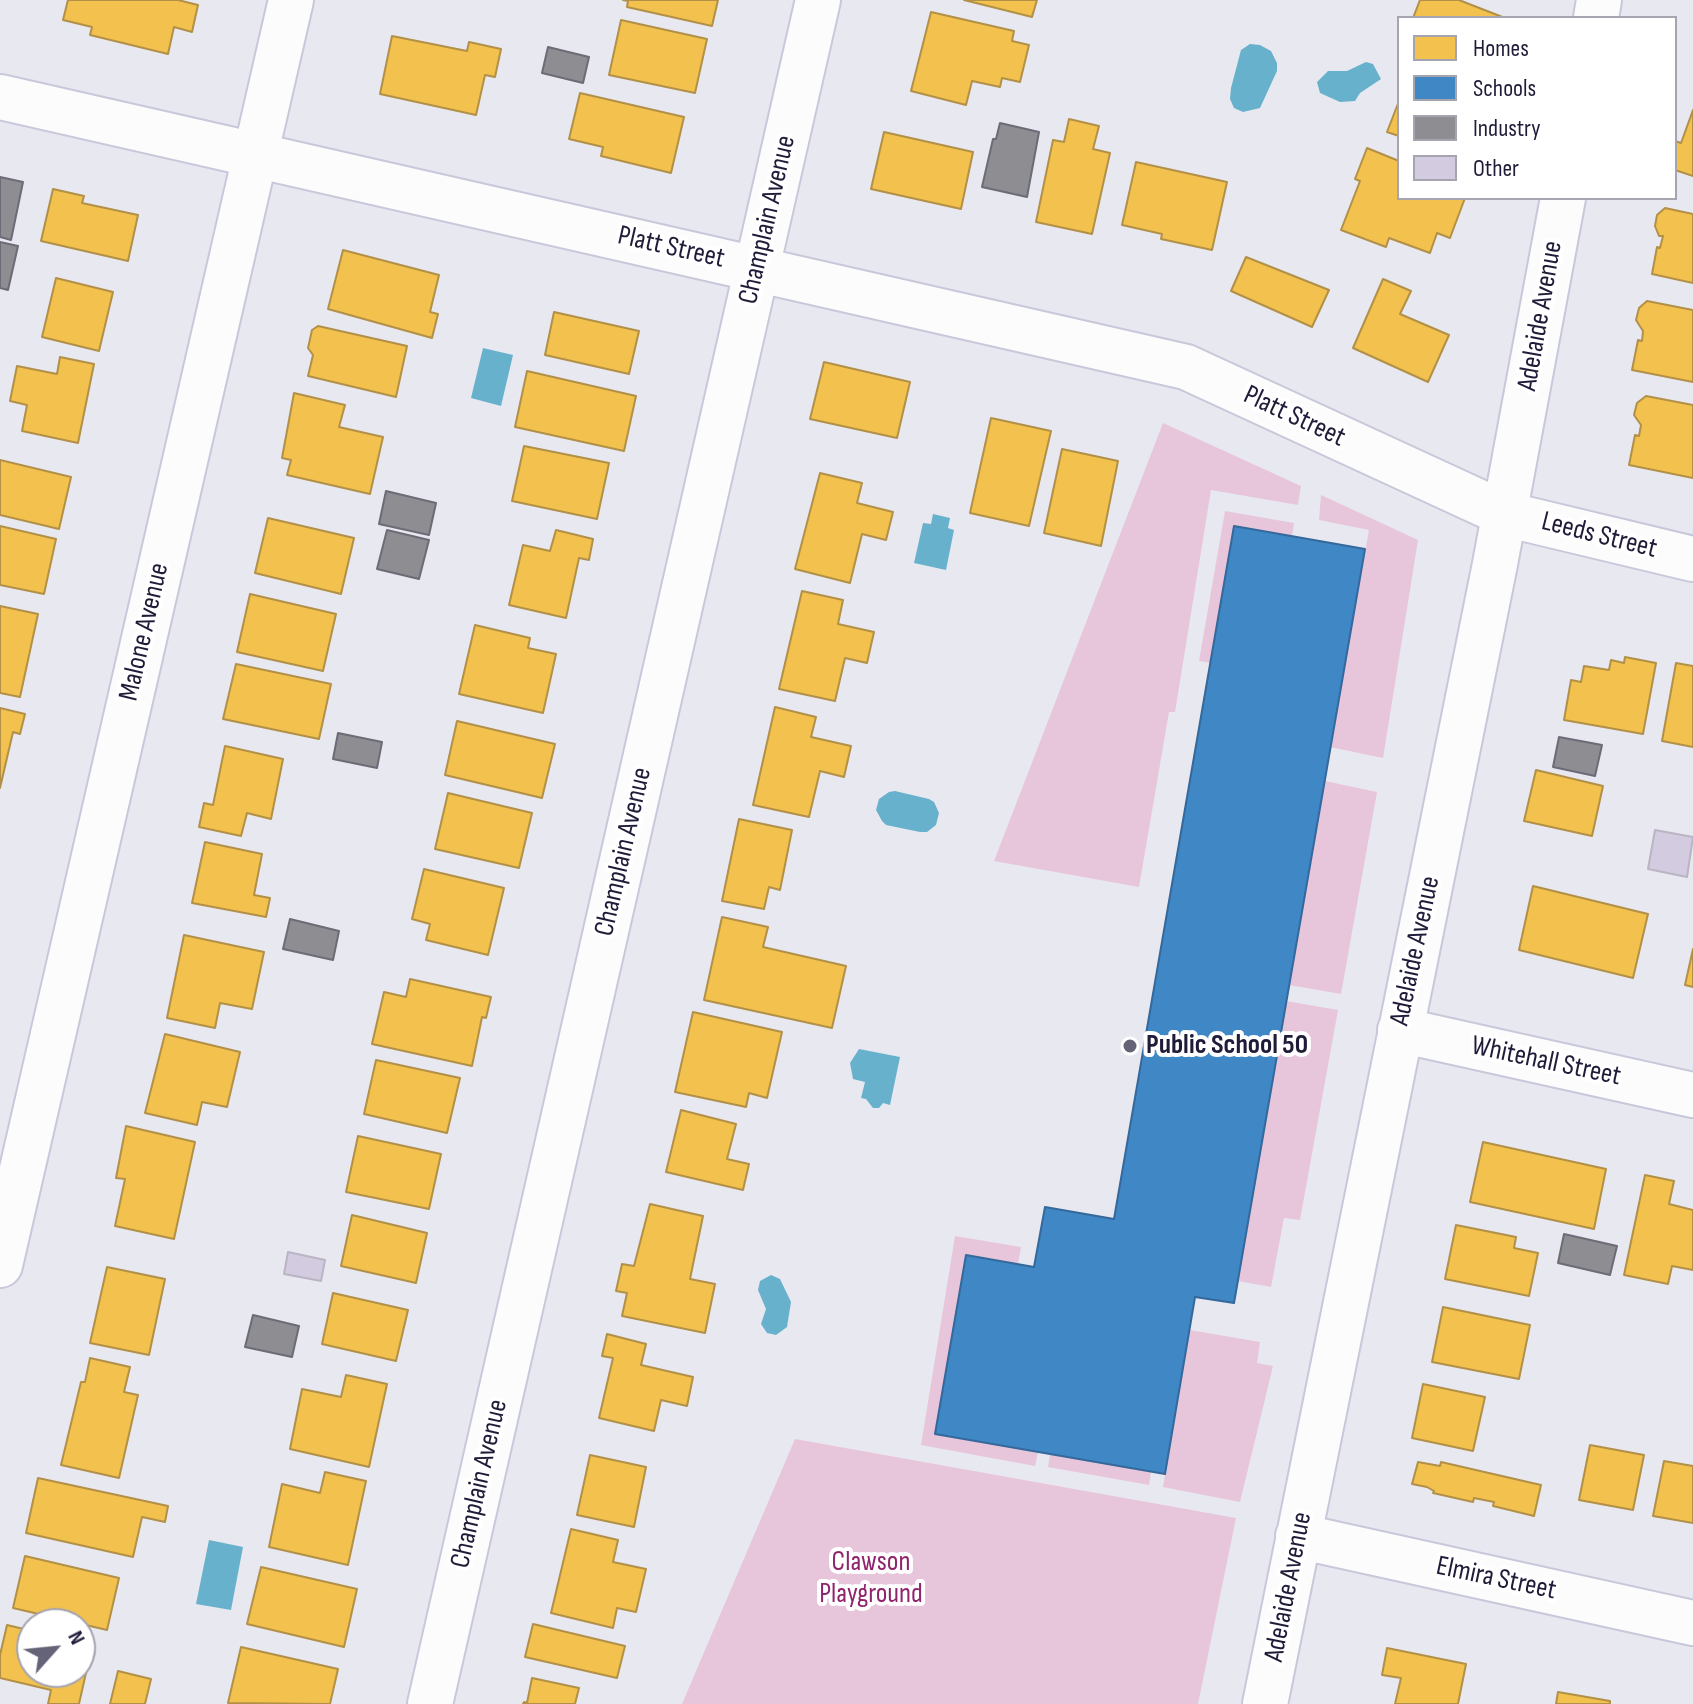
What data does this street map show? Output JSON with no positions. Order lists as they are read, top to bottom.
{
  "streets": {
    "street": [
      "Champlain Avenue",
      "Platt Street",
      "Adelaide Avenue",
      "Leeds Street",
      "Malone Avenue",
      "Whitehall Street",
      "Elmira Street"
    ]
  },
  "crossings": [
    ["Champlain Avenue", "Platt Street"],
    ["Platt Street", "Adelaide Avenue"],
    ["Platt Street", "Leeds Street"],
    ["Platt Street", "Malone Avenue"],
    ["Adelaide Avenue", "Leeds Street"],
    ["Adelaide Avenue", "Whitehall Street"],
    ["Adelaide Avenue", "Elmira Street"]
  ],
  "parks": ["Clawson Playground"],
  "places": ["Public School 50"],
  "legend": [
    "Homes",
    "Schools",
    "Industry",
    "Other"
  ],
  "north": "top right"
}
